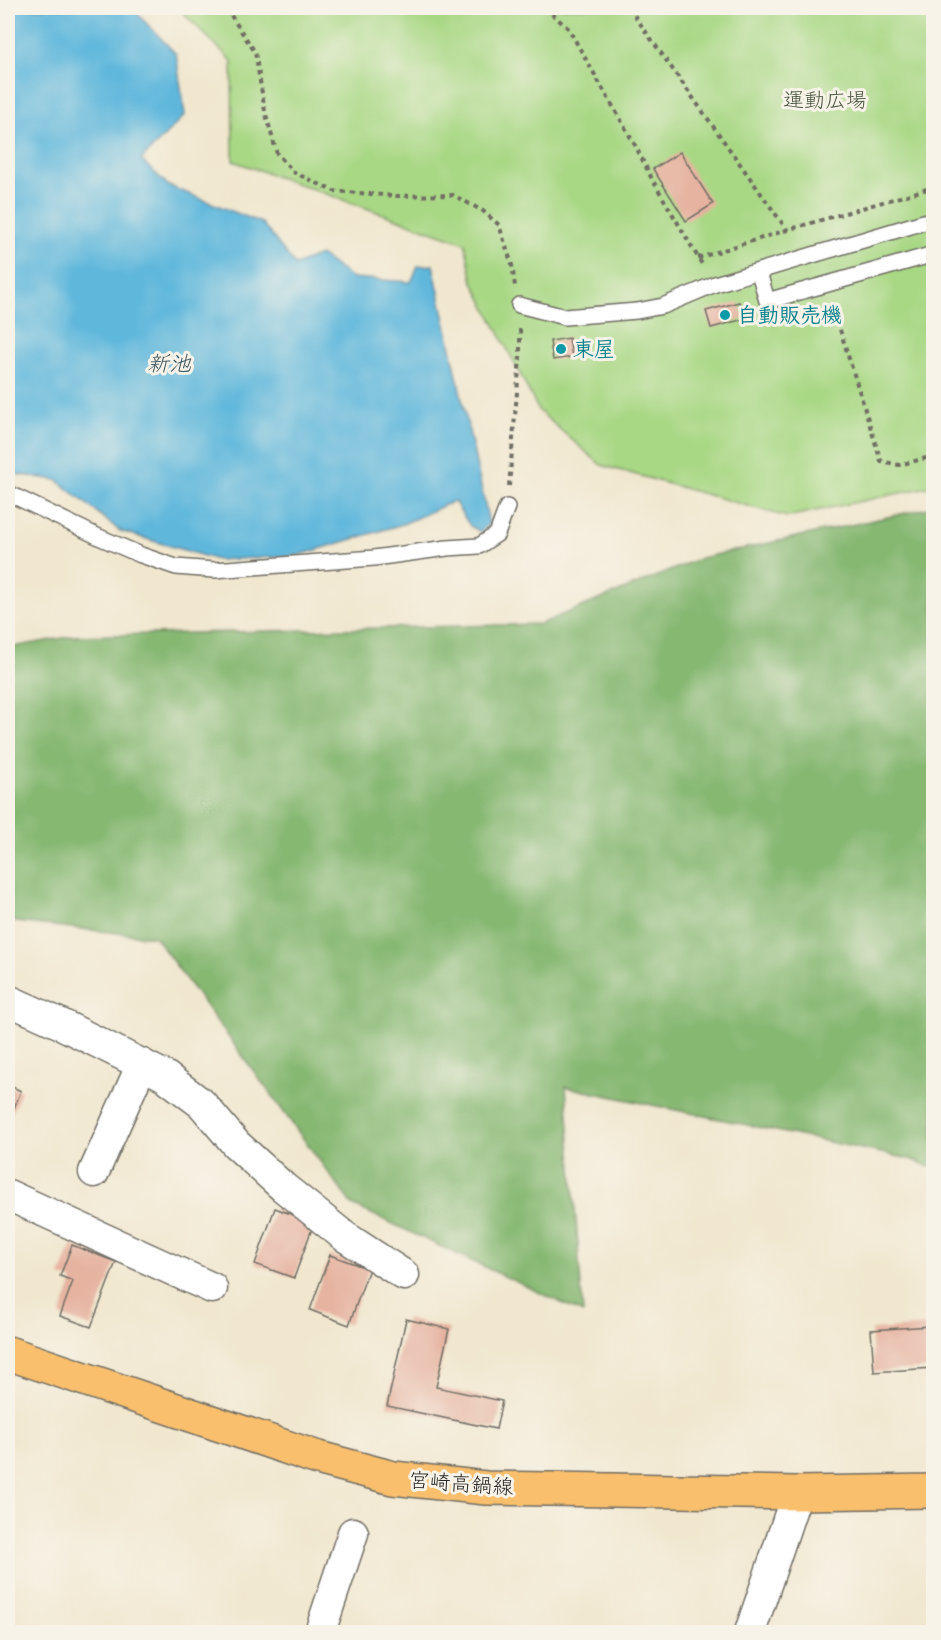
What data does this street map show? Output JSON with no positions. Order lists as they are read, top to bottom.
{
  "streets": {
    "main road": ["宮崎高鍋線"]
  },
  "water": ["新池"],
  "parks": ["運動広場"],
  "places": ["自動販売機", "東屋"]
}
